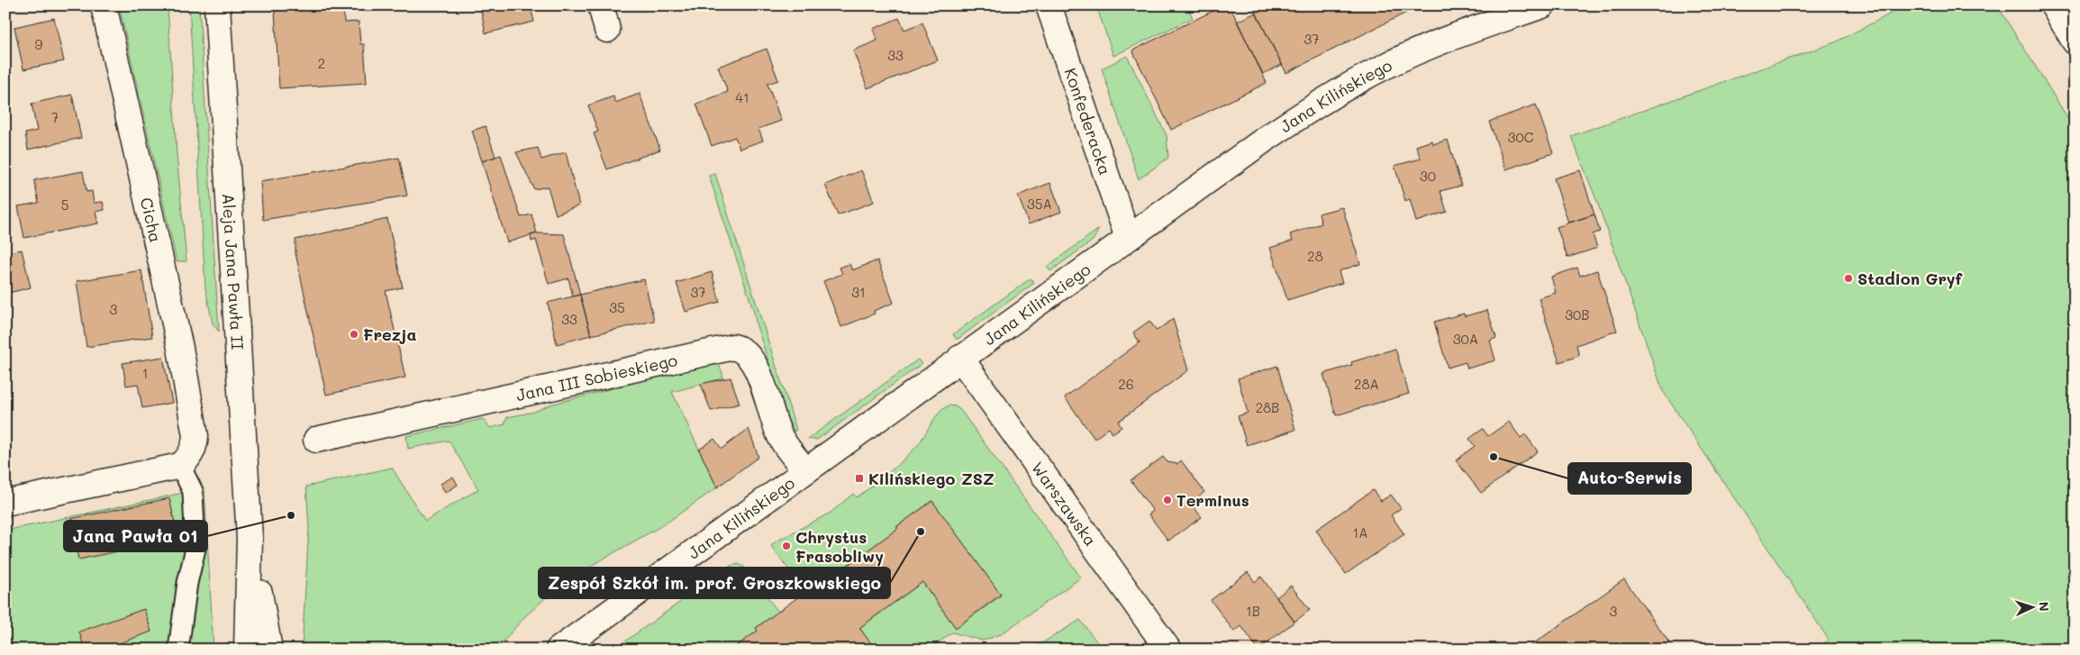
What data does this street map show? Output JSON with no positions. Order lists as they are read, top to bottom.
{
  "streets": {
    "street": [
      "Jana Kilińskiego",
      "Konfederacka",
      "Cicha",
      "Aleja Jana Pawła II",
      "Jana III Sobieskiego",
      "Warszawska"
    ]
  },
  "crossings": [
    ["Jana Kilińskiego", "Konfederacka"],
    ["Jana Kilińskiego", "Jana III Sobieskiego"],
    ["Jana Kilińskiego", "Warszawska"]
  ],
  "places": {
    "other": [
      "Stadion Gryf",
      "Frezja",
      "Auto-Serwis",
      "Terminus",
      "Jana Pawła 01",
      "Zespół Szkół im. prof. Groszkowskiego",
      "Chrystus Frasobliwy"
    ],
    "transit": ["Kilińskiego ZSZ"]
  },
  "house_numbers": [
    "37",
    "9",
    "33",
    "2",
    "41",
    "7",
    "30C",
    "30",
    "35A",
    "5",
    "28",
    "37",
    "31",
    "35",
    "3",
    "30B",
    "33",
    "30A",
    "1",
    "26",
    "28A",
    "28B",
    "1A",
    "1B",
    "3"
  ],
  "north": "right"
}
